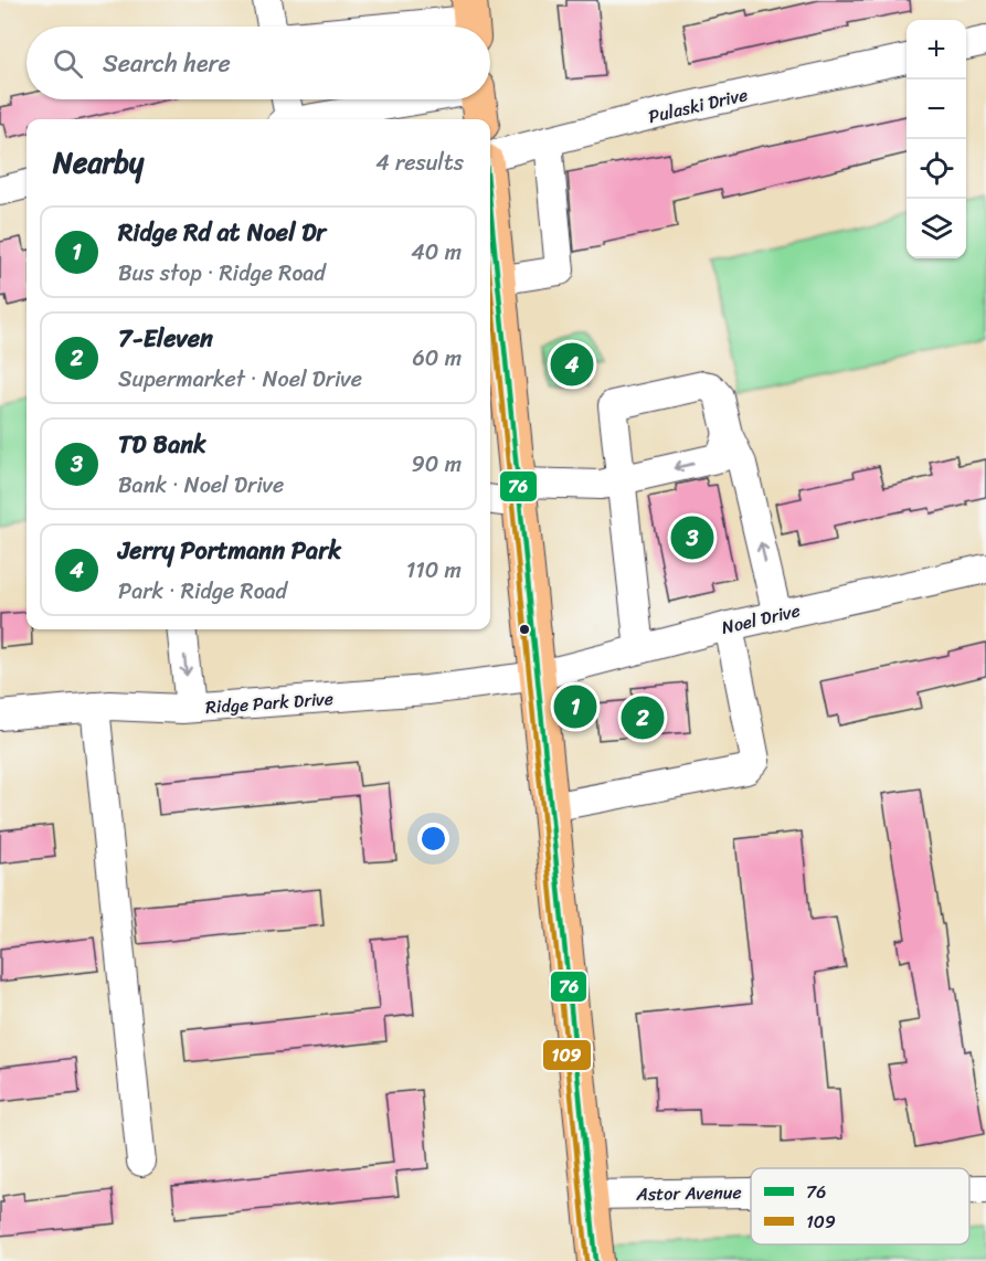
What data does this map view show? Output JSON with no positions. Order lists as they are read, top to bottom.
{
  "streets": {
    "street": [
      "Pulaski Drive",
      "Noel Drive",
      "Ridge Park Drive",
      "Astor Avenue"
    ]
  },
  "crossings": [
    ["Noel Drive", "Ridge Park Drive"]
  ],
  "lines": ["transit line 76", "transit line 109"],
  "legend": ["76", "109"],
  "page": {
    "map_buttons": ["+", "−"],
    "search": "Search here",
    "heading": ["Nearby", "4 results"],
    "list": [
      {
        "mark": "1",
        "name": "Ridge Rd at Noel Dr",
        "note": "Bus stop · Ridge Road",
        "value": "40 m"
      },
      {
        "mark": "2",
        "name": "7-Eleven",
        "note": "Supermarket · Noel Drive",
        "value": "60 m"
      },
      {
        "mark": "3",
        "name": "TD Bank",
        "note": "Bank · Noel Drive",
        "value": "90 m"
      },
      {
        "mark": "4",
        "name": "Jerry Portmann Park",
        "note": "Park · Ridge Road",
        "value": "110 m"
      }
    ],
    "pins": [
      "4",
      "3",
      "1",
      "2"
    ]
  }
}
